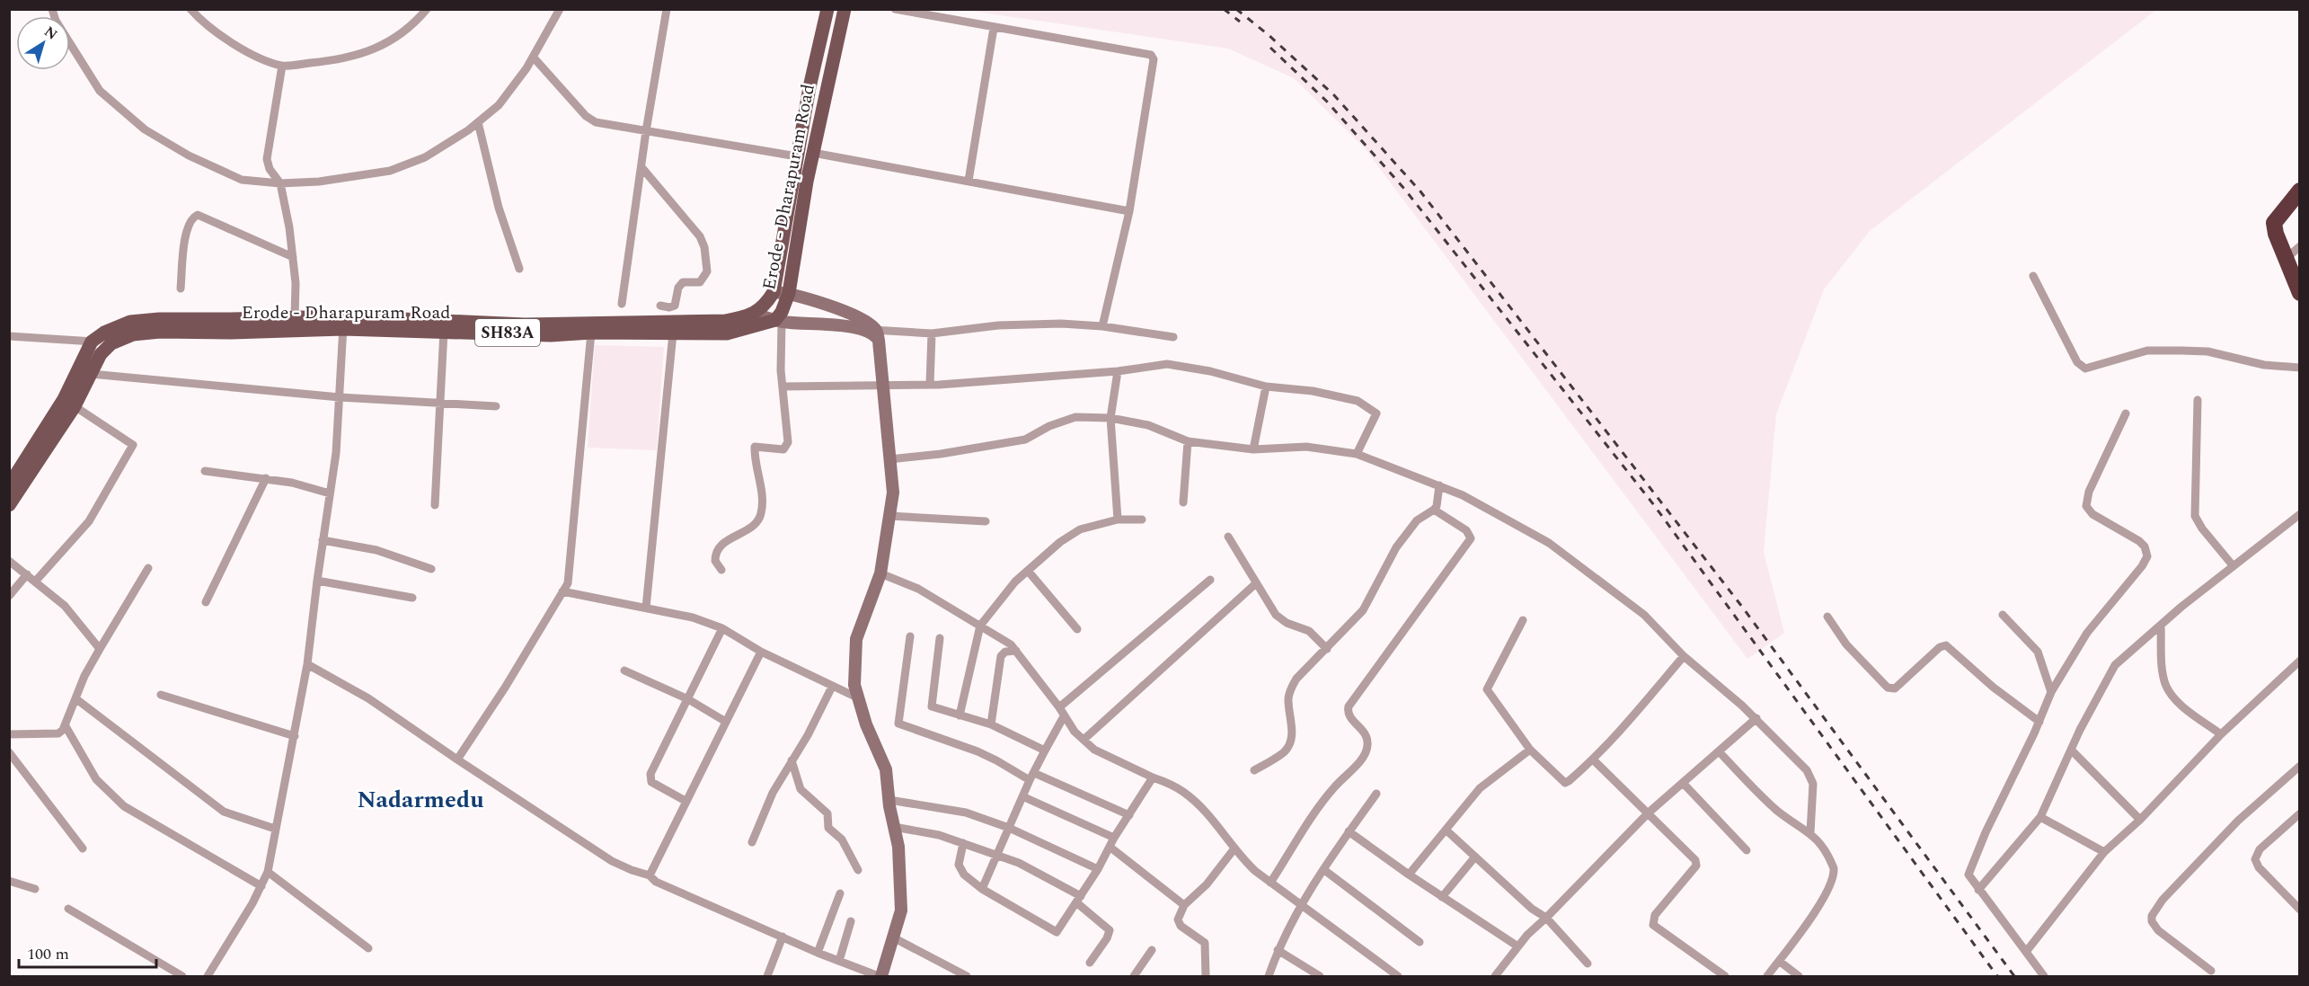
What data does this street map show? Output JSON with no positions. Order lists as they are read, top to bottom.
{
  "streets": {
    "main road": ["Erode - Dharapuram Road", "SH83A"]
  },
  "districts": ["Nadarmedu"],
  "scale_bar": "100 m",
  "north": "top right"
}
